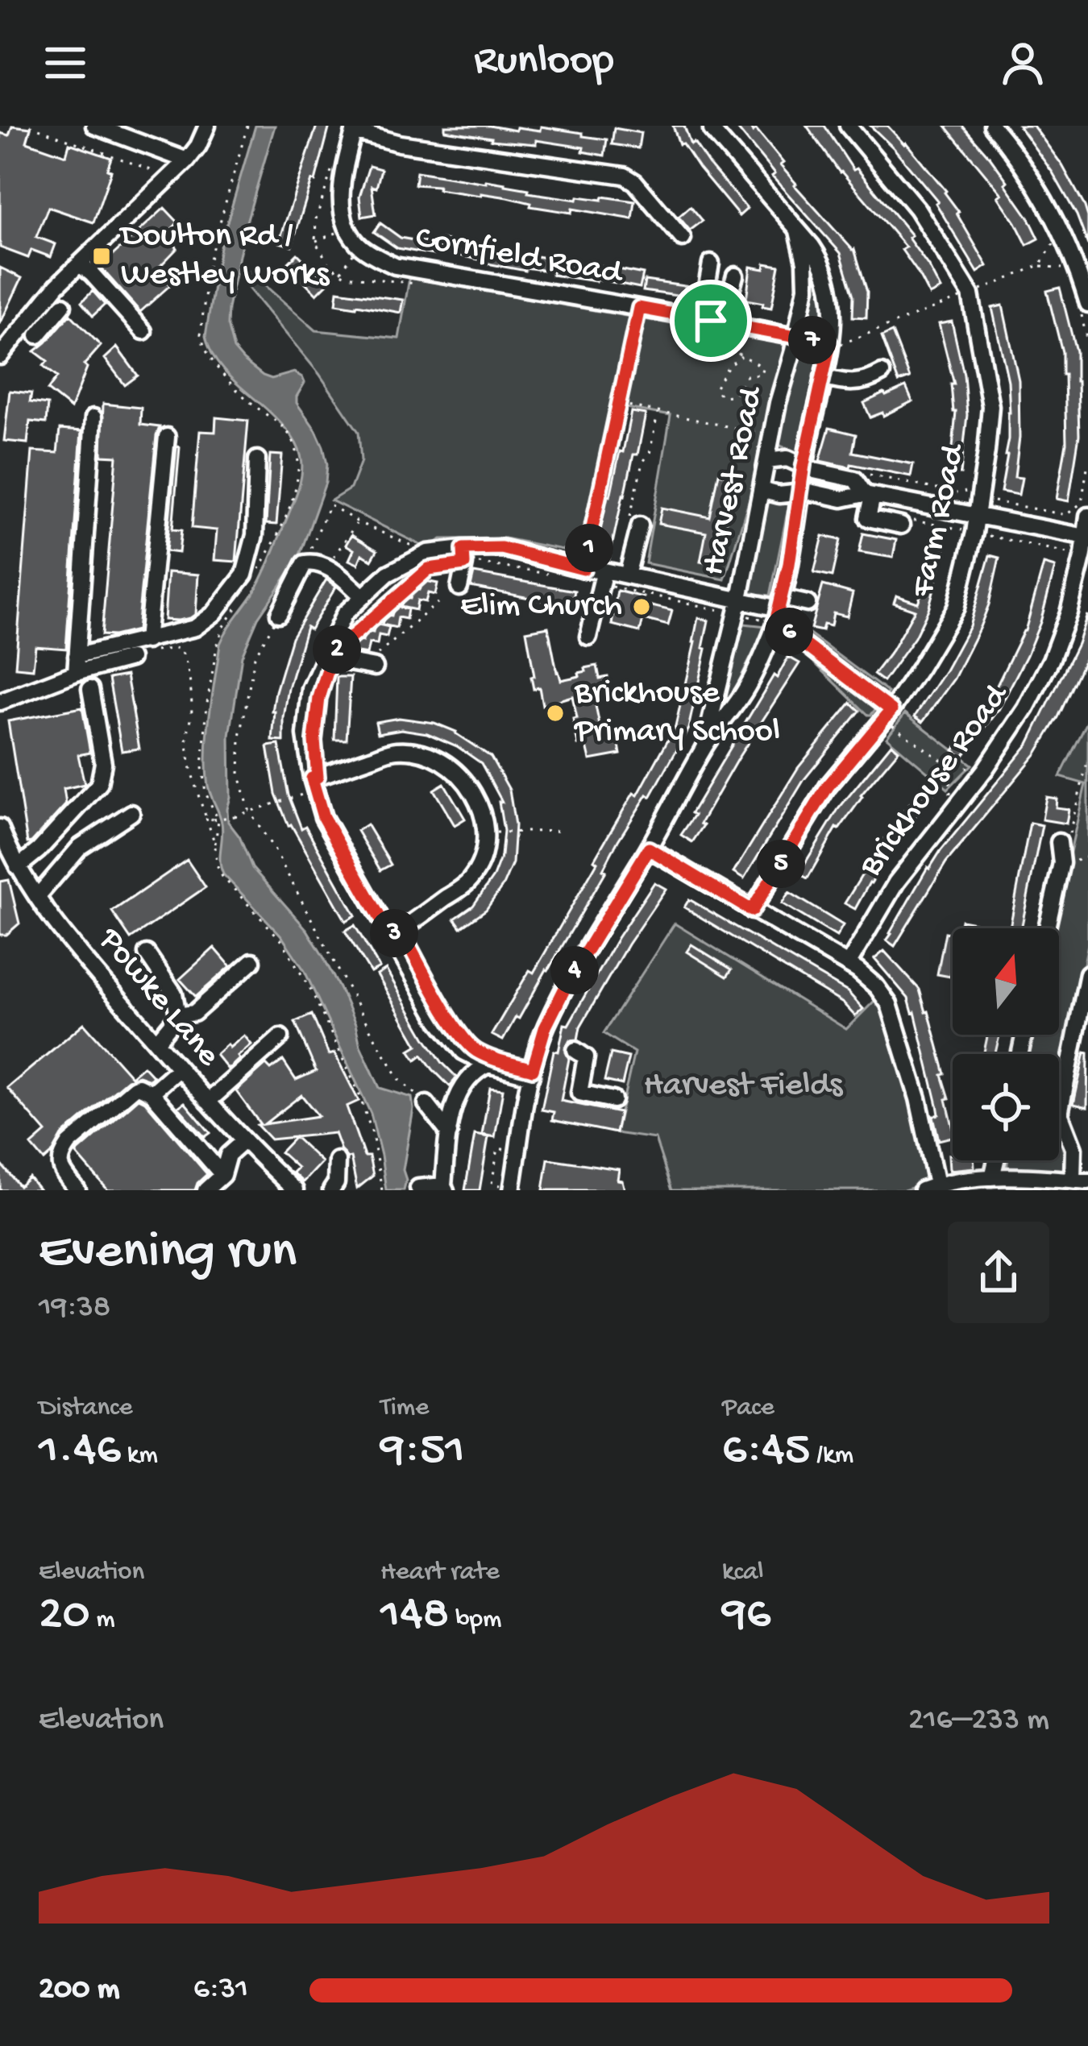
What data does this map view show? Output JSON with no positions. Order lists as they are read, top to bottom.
{
  "streets": {
    "street": [
      "Cornfield Road",
      "Harvest Road",
      "Farm Road",
      "Brickhouse Road",
      "Powke Lane"
    ]
  },
  "crossings": [
    ["Cornfield Road", "Harvest Road"]
  ],
  "parks": ["Harvest Fields"],
  "places": {
    "transit": ["Doulton Rd / Westley Works"],
    "other": ["Elim Church", "Brickhouse Primary School"]
  },
  "north": "top",
  "page": {
    "header": "Runloop",
    "pins": [
      "7",
      "1",
      "6",
      "2",
      "5",
      "3",
      "4"
    ],
    "heading": ["Evening run", "19:38"],
    "stats": [
      ["Distance", "1.46 km"],
      ["Time", "9:51"],
      ["Pace", "6:45 /km"],
      ["Elevation", "20 m"],
      ["Heart rate", "148 bpm"],
      ["kcal", "96"]
    ],
    "chart": ["Elevation", "216–233 m"],
    "list": [
      {
        "name": "200 m",
        "note": "6:31"
      }
    ]
  }
}
